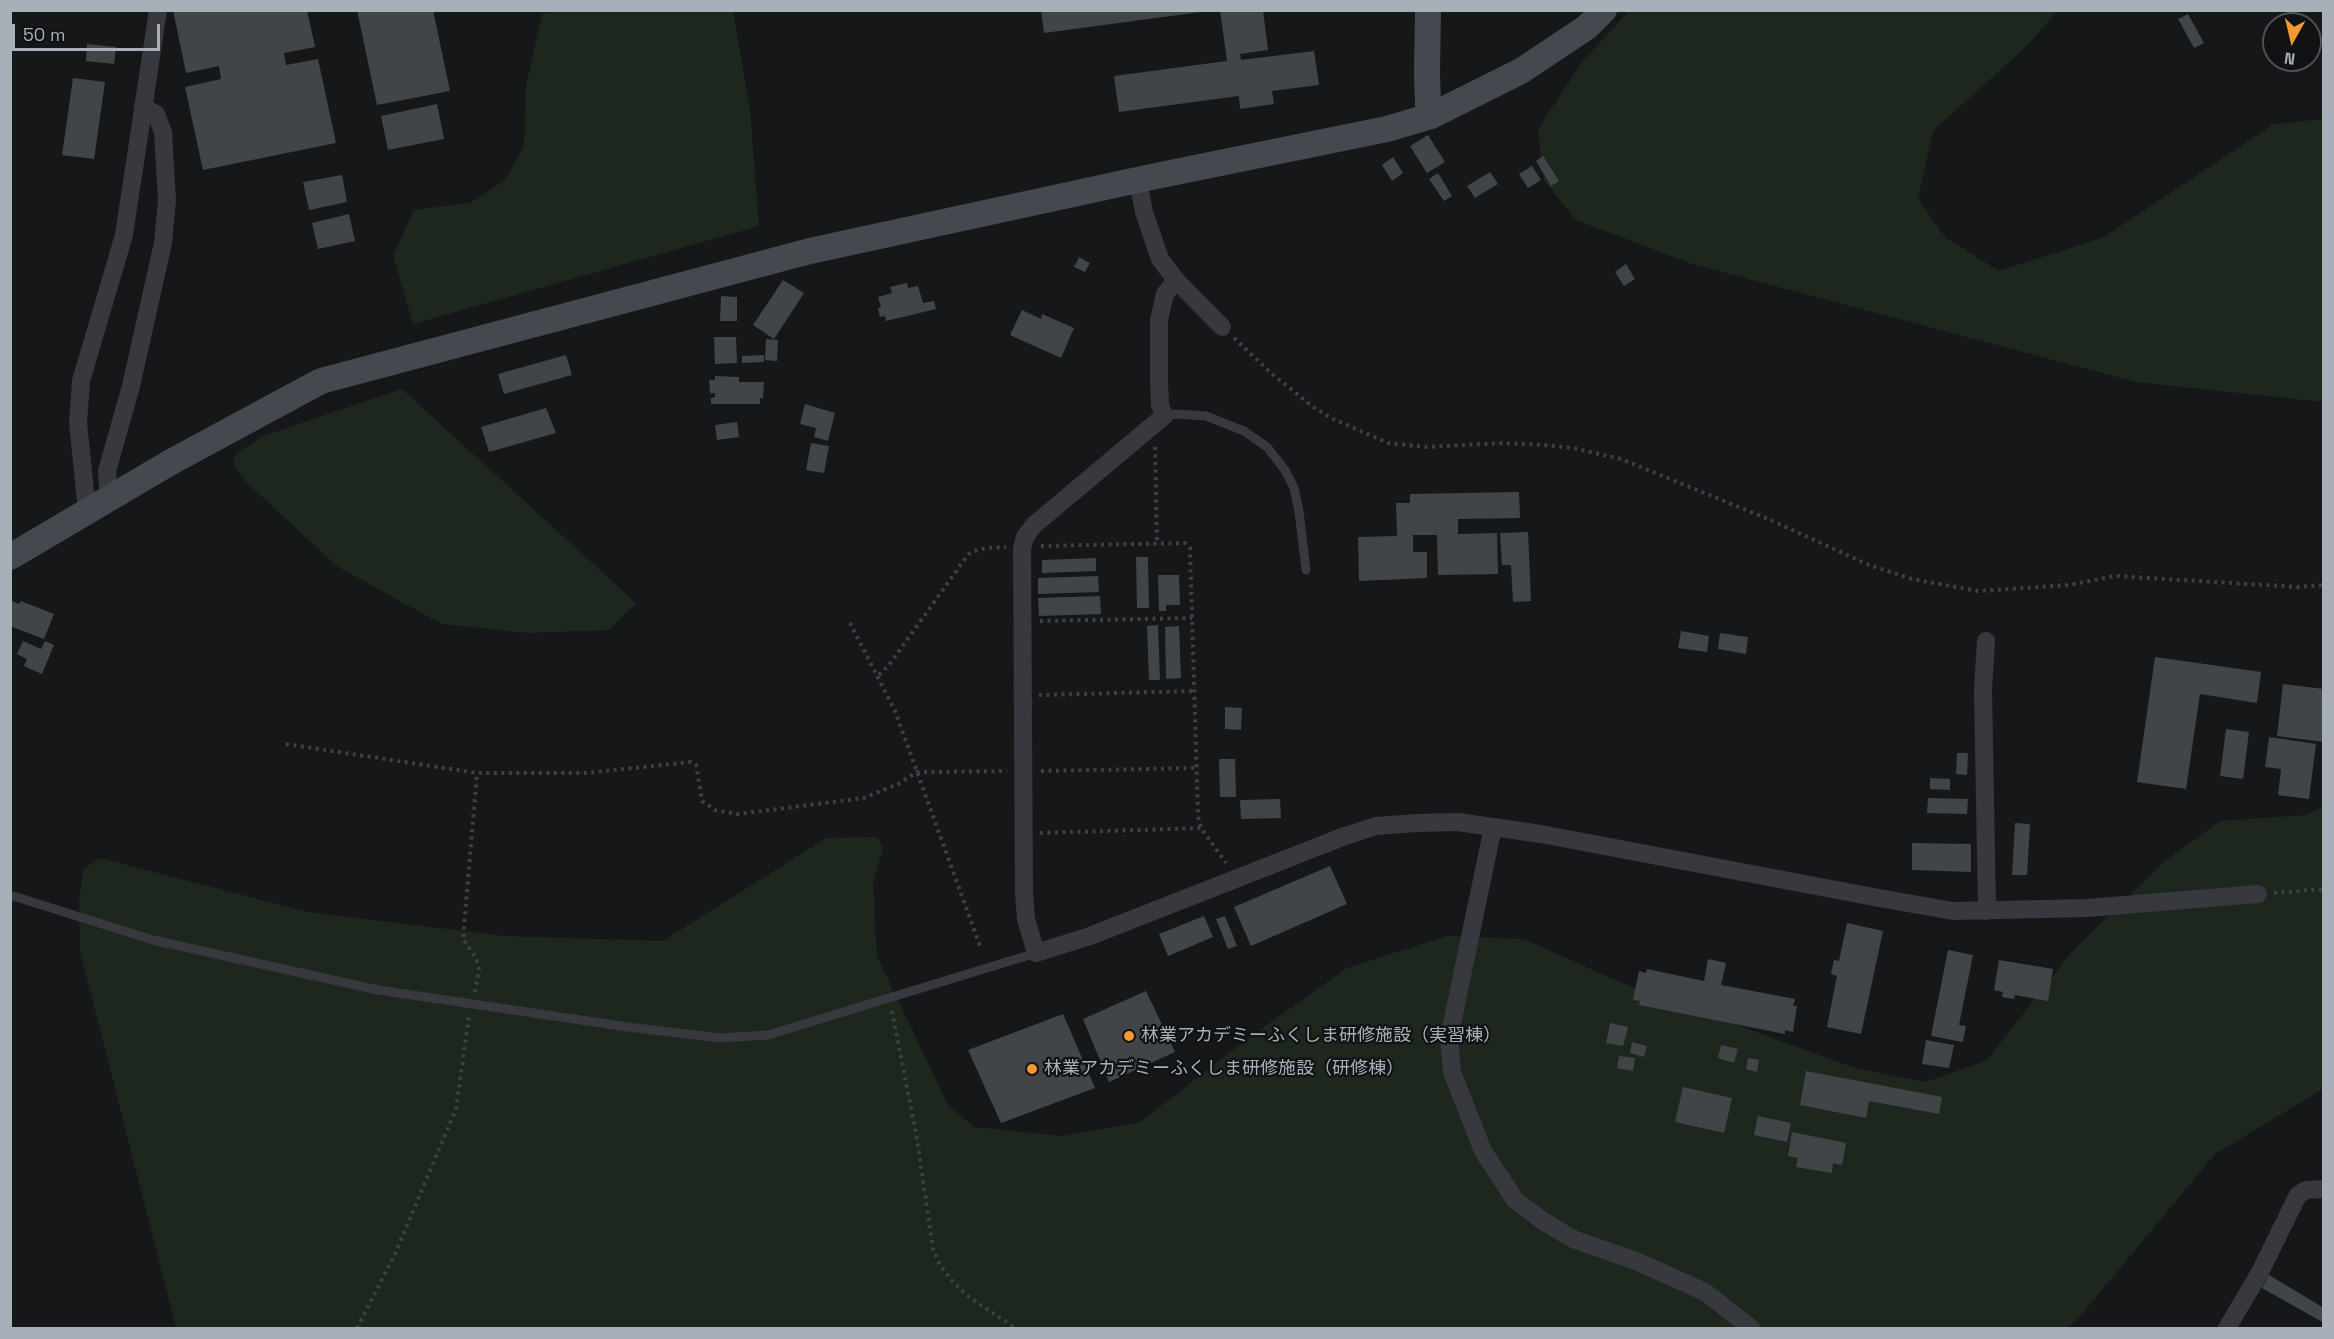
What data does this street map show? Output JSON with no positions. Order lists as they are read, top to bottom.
{
  "places": ["林業アカデミーふくしま研修施設（実習棟）", "林業アカデミーふくしま研修施設（研修棟）"],
  "scale_bar": "50 m",
  "north": "bottom"
}
